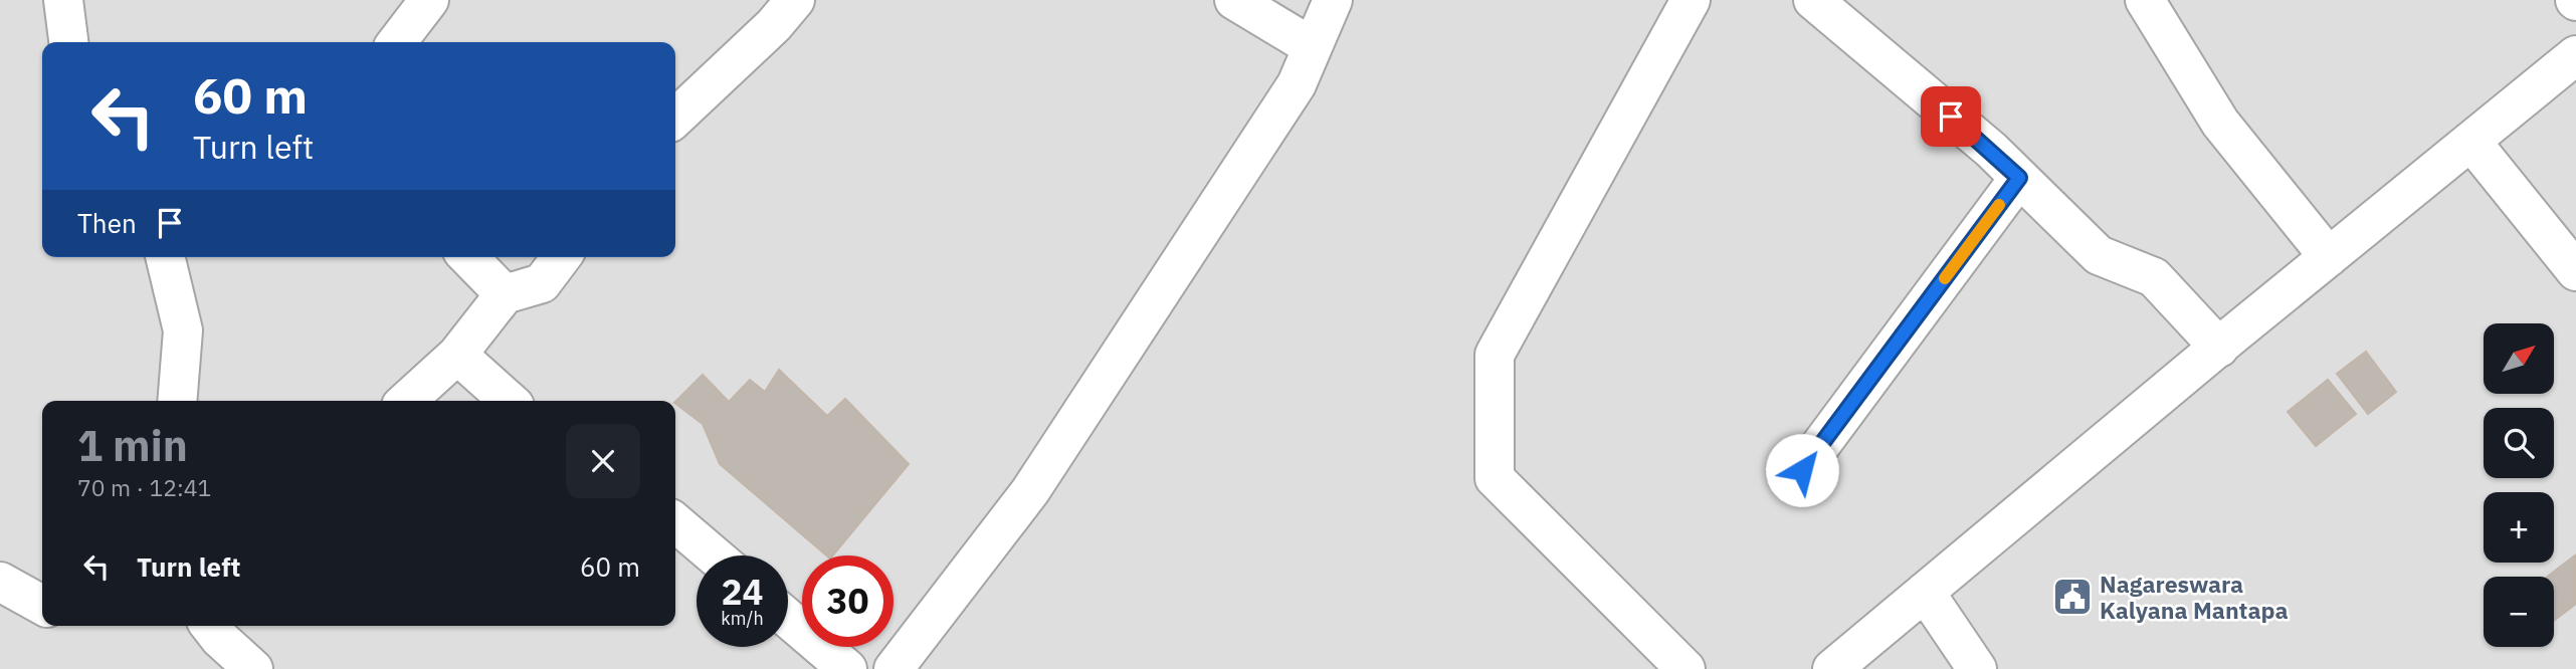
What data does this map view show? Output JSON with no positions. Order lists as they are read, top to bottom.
{
  "places": {
    "public building": ["Nagareswara Kalyana Mantapa"]
  },
  "north": "top right",
  "page": {
    "turn": ["60 m", "Turn left"],
    "then": "Then",
    "map_buttons": ["+", "−"],
    "heading": ["1 min", "70 m · 12:41"],
    "list": [
      {
        "name": "Turn left",
        "value": "60 m"
      }
    ],
    "speed": "24 km/h",
    "limit": "30"
  }
}
